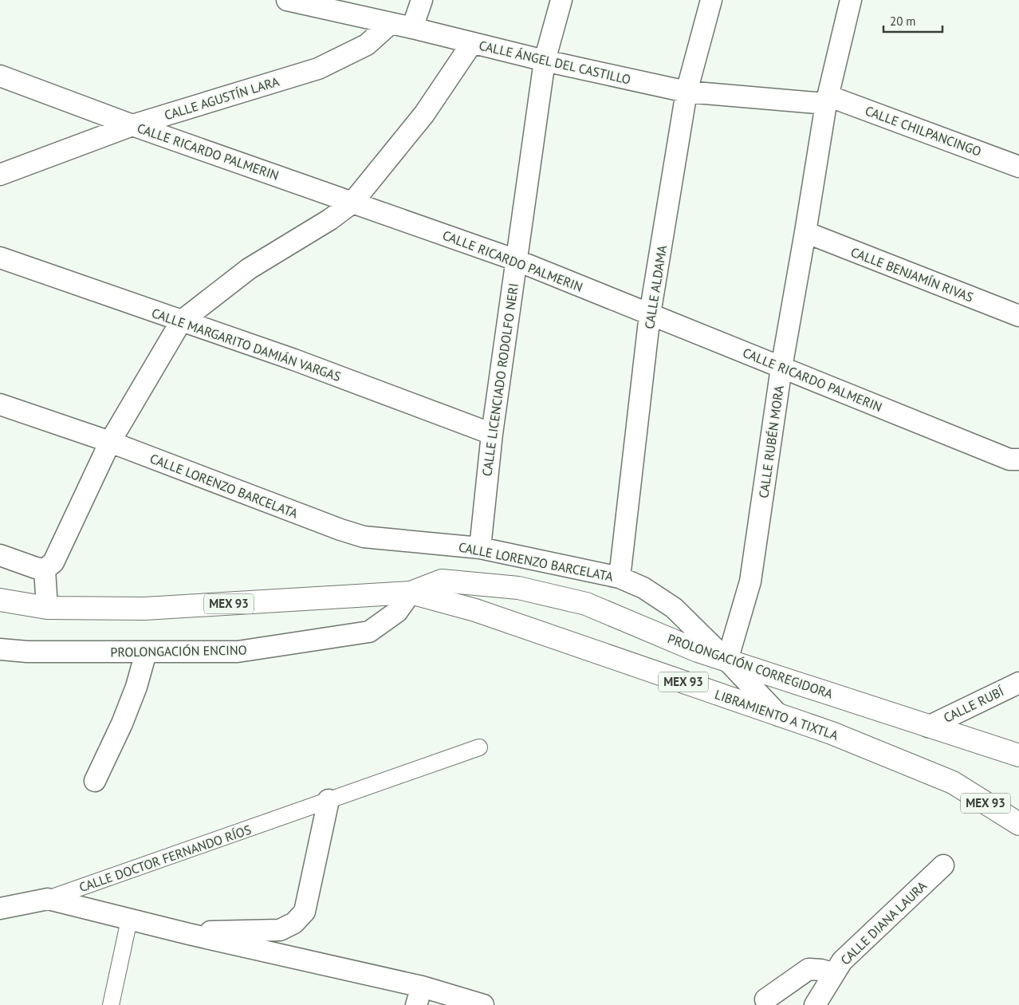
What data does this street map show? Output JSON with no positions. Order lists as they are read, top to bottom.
{
  "streets": {
    "main road": ["MEX 93", "PROLONGACIÓN CORREGIDORA", "LIBRAMIENTO A TIXTLA"],
    "street": [
      "CALLE ÁNGEL DEL CASTILLO",
      "CALLE AGUSTÍN LARA",
      "CALLE CHILPANCINGO",
      "CALLE RICARDO PALMERIN",
      "CALLE BENJAMÍN RIVAS",
      "CALLE ALDAMA",
      "CALLE MARGARITO DAMIÁN VARGAS",
      "CALLE LICENCIADO RODOLFO NERI",
      "CALLE RUBÉN MORA",
      "CALLE LORENZO BARCELATA",
      "PROLONGACIÓN ENCINO",
      "CALLE RUBÍ",
      "CALLE DOCTOR FERNANDO RÍOS",
      "CALLE DIANA LAURA"
    ]
  },
  "crossings": [
    ["CALLE ÁNGEL DEL CASTILLO", "CALLE AGUSTÍN LARA"],
    ["CALLE ÁNGEL DEL CASTILLO", "CALLE CHILPANCINGO"],
    ["CALLE ÁNGEL DEL CASTILLO", "CALLE ALDAMA"],
    ["CALLE ÁNGEL DEL CASTILLO", "CALLE LICENCIADO RODOLFO NERI"],
    ["CALLE ÁNGEL DEL CASTILLO", "CALLE RUBÉN MORA"],
    ["CALLE AGUSTÍN LARA", "CALLE RICARDO PALMERIN"],
    ["CALLE CHILPANCINGO", "CALLE RUBÉN MORA"],
    ["CALLE RICARDO PALMERIN", "CALLE ALDAMA"],
    ["CALLE RICARDO PALMERIN", "CALLE LICENCIADO RODOLFO NERI"],
    ["CALLE RICARDO PALMERIN", "CALLE RUBÉN MORA"],
    ["CALLE BENJAMÍN RIVAS", "CALLE RUBÉN MORA"],
    ["CALLE ALDAMA", "CALLE LORENZO BARCELATA"],
    ["CALLE MARGARITO DAMIÁN VARGAS", "CALLE LICENCIADO RODOLFO NERI"],
    ["CALLE LICENCIADO RODOLFO NERI", "CALLE LORENZO BARCELATA"],
    ["CALLE RUBÉN MORA", "CALLE LORENZO BARCELATA"],
    ["CALLE RUBÉN MORA", "PROLONGACIÓN CORREGIDORA"],
    ["CALLE LORENZO BARCELATA", "PROLONGACIÓN CORREGIDORA"],
    ["CALLE LORENZO BARCELATA", "LIBRAMIENTO A TIXTLA"],
    ["MEX 93", "PROLONGACIÓN ENCINO"],
    ["MEX 93", "PROLONGACIÓN CORREGIDORA"],
    ["MEX 93", "LIBRAMIENTO A TIXTLA"],
    ["PROLONGACIÓN ENCINO", "PROLONGACIÓN CORREGIDORA"],
    ["PROLONGACIÓN ENCINO", "LIBRAMIENTO A TIXTLA"],
    ["PROLONGACIÓN CORREGIDORA", "CALLE RUBÍ"],
    ["PROLONGACIÓN CORREGIDORA", "LIBRAMIENTO A TIXTLA"]
  ],
  "scale_bar": "20 m"
}
